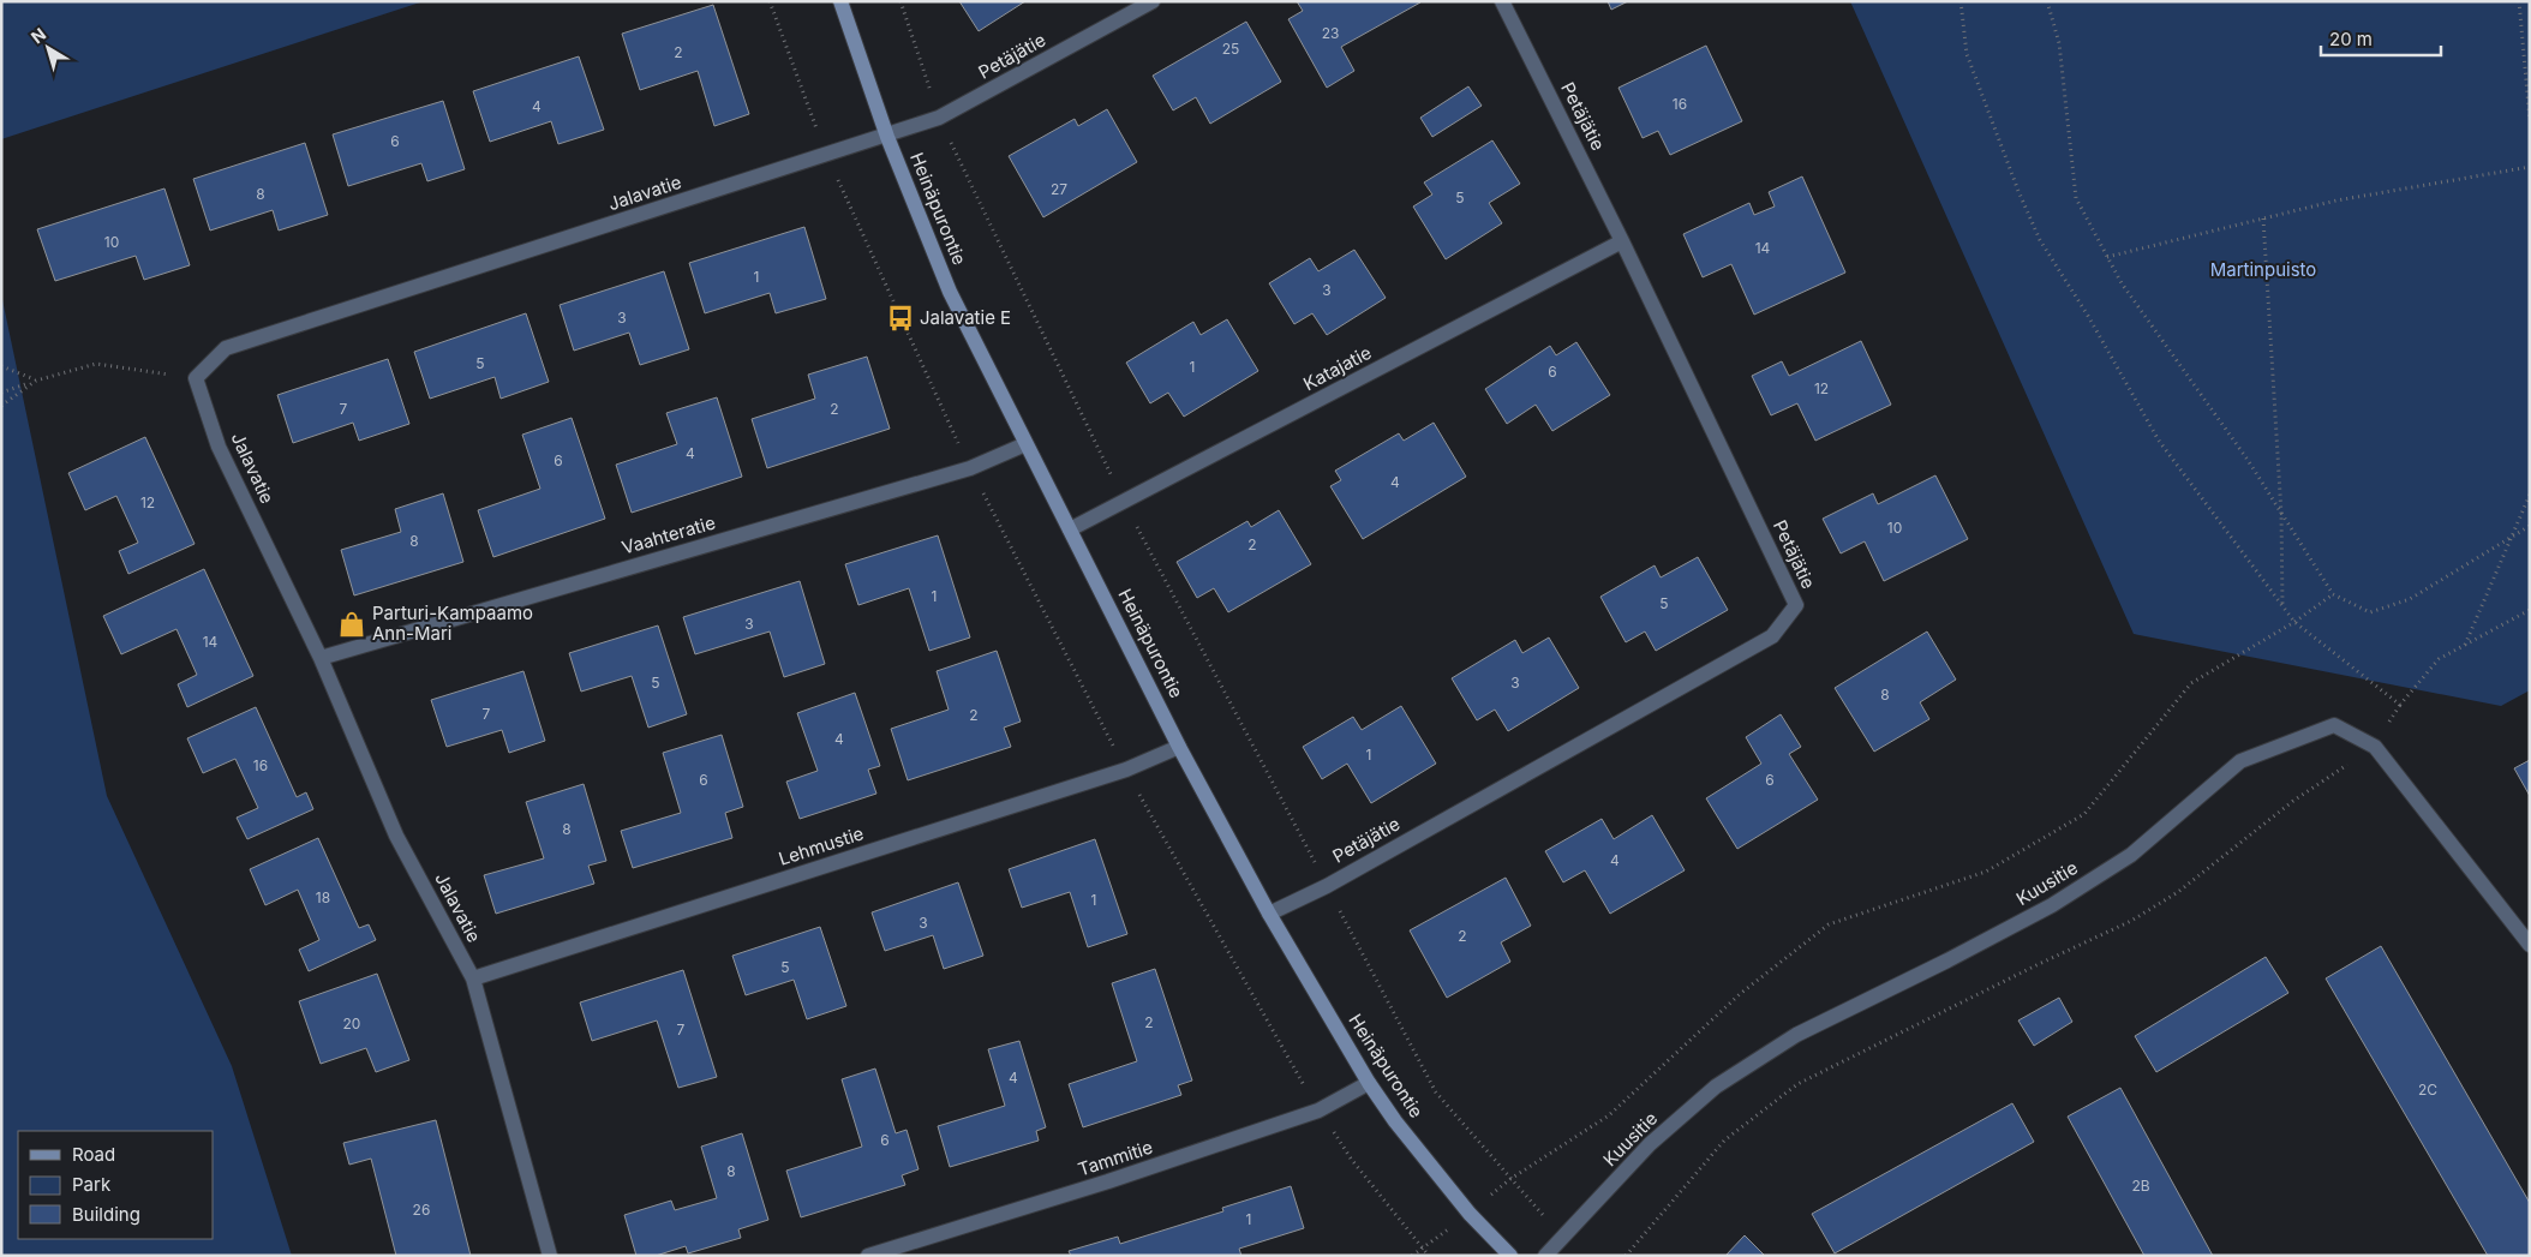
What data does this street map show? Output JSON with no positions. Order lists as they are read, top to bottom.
{
  "streets": {
    "street": [
      "Petäjätie",
      "Jalavatie",
      "Heinäpurontie",
      "Katajatie",
      "Vaahteratie",
      "Lehmustie",
      "Kuusitie",
      "Tammitie"
    ]
  },
  "crossings": [
    ["Petäjätie", "Jalavatie"],
    ["Petäjätie", "Heinäpurontie"],
    ["Petäjätie", "Katajatie"],
    ["Jalavatie", "Heinäpurontie"],
    ["Jalavatie", "Vaahteratie"],
    ["Jalavatie", "Lehmustie"],
    ["Heinäpurontie", "Katajatie"],
    ["Heinäpurontie", "Vaahteratie"],
    ["Heinäpurontie", "Lehmustie"],
    ["Heinäpurontie", "Tammitie"]
  ],
  "parks": ["Martinpuisto"],
  "places": {
    "bus stop": ["Jalavatie E"],
    "shop": ["Parturi-Kampaamo Ann-Mari"]
  },
  "house_numbers": [
    "23",
    "25",
    "2",
    "16",
    "4",
    "6",
    "27",
    "8",
    "5",
    "10",
    "14",
    "1",
    "3",
    "3",
    "5",
    "1",
    "6",
    "12",
    "7",
    "2",
    "4",
    "6",
    "4",
    "12",
    "10",
    "8",
    "2",
    "1",
    "5",
    "3",
    "14",
    "5",
    "3",
    "8",
    "7",
    "2",
    "4",
    "1",
    "16",
    "6",
    "6",
    "8",
    "4",
    "18",
    "1",
    "3",
    "2",
    "5",
    "2",
    "20",
    "7",
    "4",
    "2C",
    "6",
    "8",
    "2B",
    "26",
    "1"
  ],
  "legend": ["Road", "Park", "Building"],
  "scale_bar": "20 m",
  "north": "top left"
}
